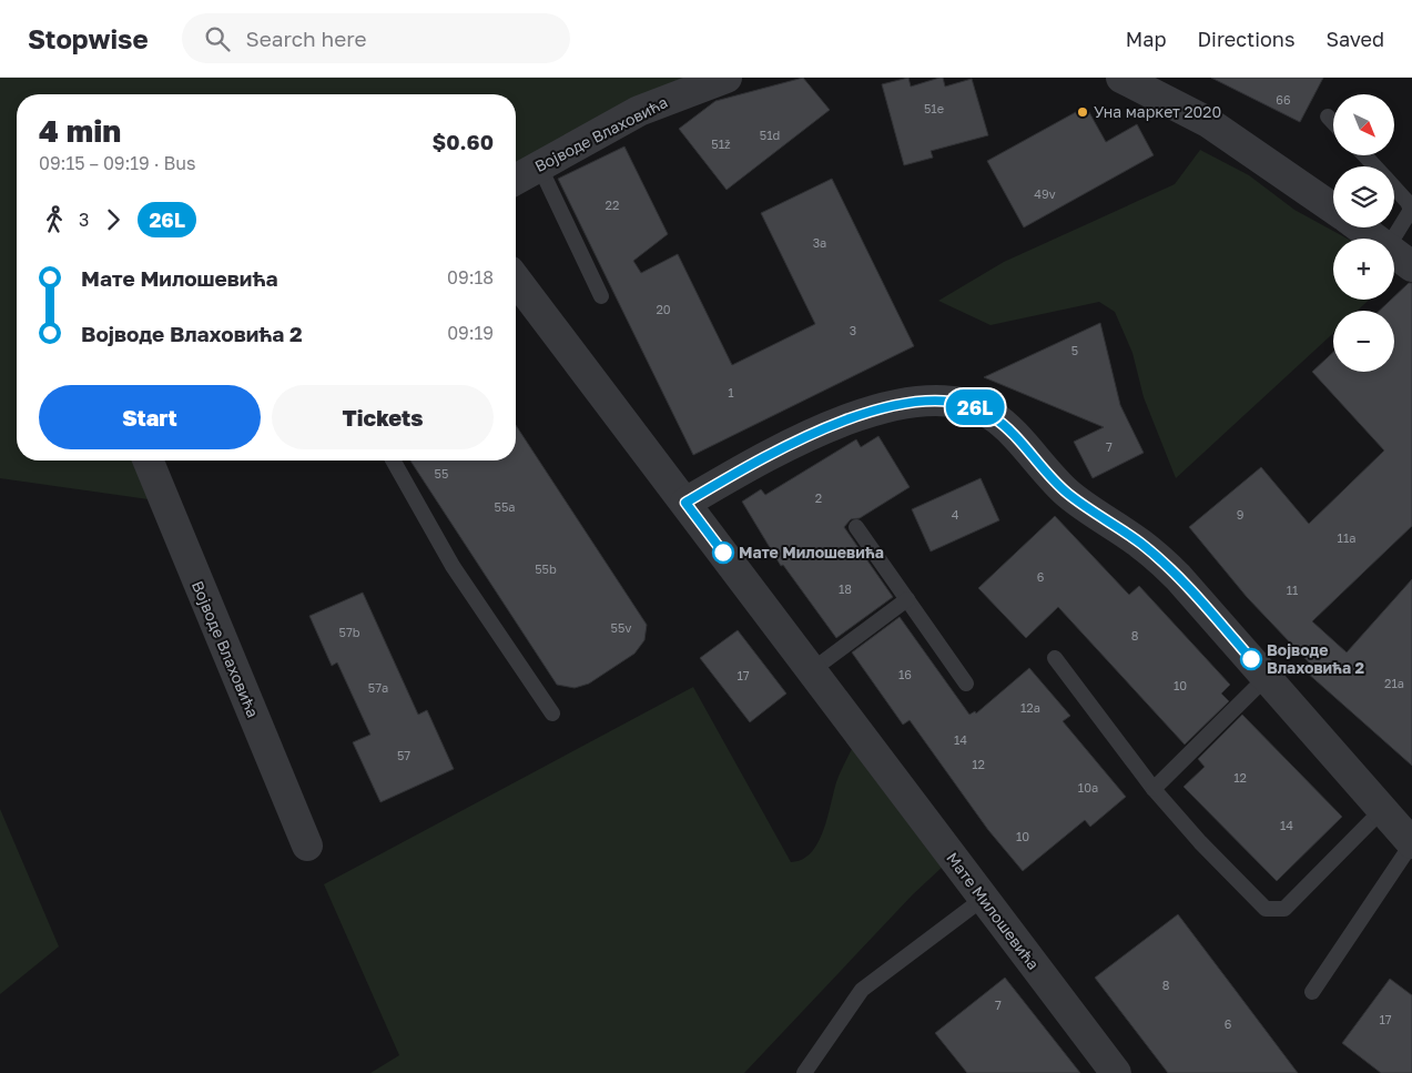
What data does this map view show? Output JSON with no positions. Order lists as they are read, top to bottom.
{
  "streets": {
    "street": ["Војводе Влаховића", "Мате Милошевића"]
  },
  "places": ["Уна маркет 2020", "Мате Милошевића", "Војводе Влаховића 2"],
  "lines": ["bus line 26L"],
  "house_numbers": [
    "66",
    "51e",
    "51d",
    "51ž",
    "49v",
    "22",
    "3a",
    "20",
    "3",
    "5",
    "1",
    "7",
    "55",
    "2",
    "55a",
    "4",
    "9",
    "11a",
    "55b",
    "6",
    "18",
    "11",
    "55v",
    "57b",
    "8",
    "16",
    "17",
    "21a",
    "10",
    "57a",
    "12a",
    "14",
    "57",
    "12",
    "12",
    "10a",
    "14",
    "10",
    "8",
    "7",
    "17",
    "6"
  ],
  "north": "bottom right",
  "page": {
    "header": "Stopwise",
    "search": "Search here",
    "nav": ["Map", "Directions", "Saved"],
    "on_map": "26L",
    "map_buttons": ["+", "−"],
    "heading": ["4 min", "09:15 – 09:19 · Bus", "$0.60"],
    "legs": ["3", "26L"],
    "list": [
      {
        "name": "Мате Милошевића",
        "value": "09:18"
      },
      {
        "name": "Војводе Влаховића 2",
        "value": "09:19"
      }
    ],
    "buttons": ["Start", "Tickets"]
  }
}
